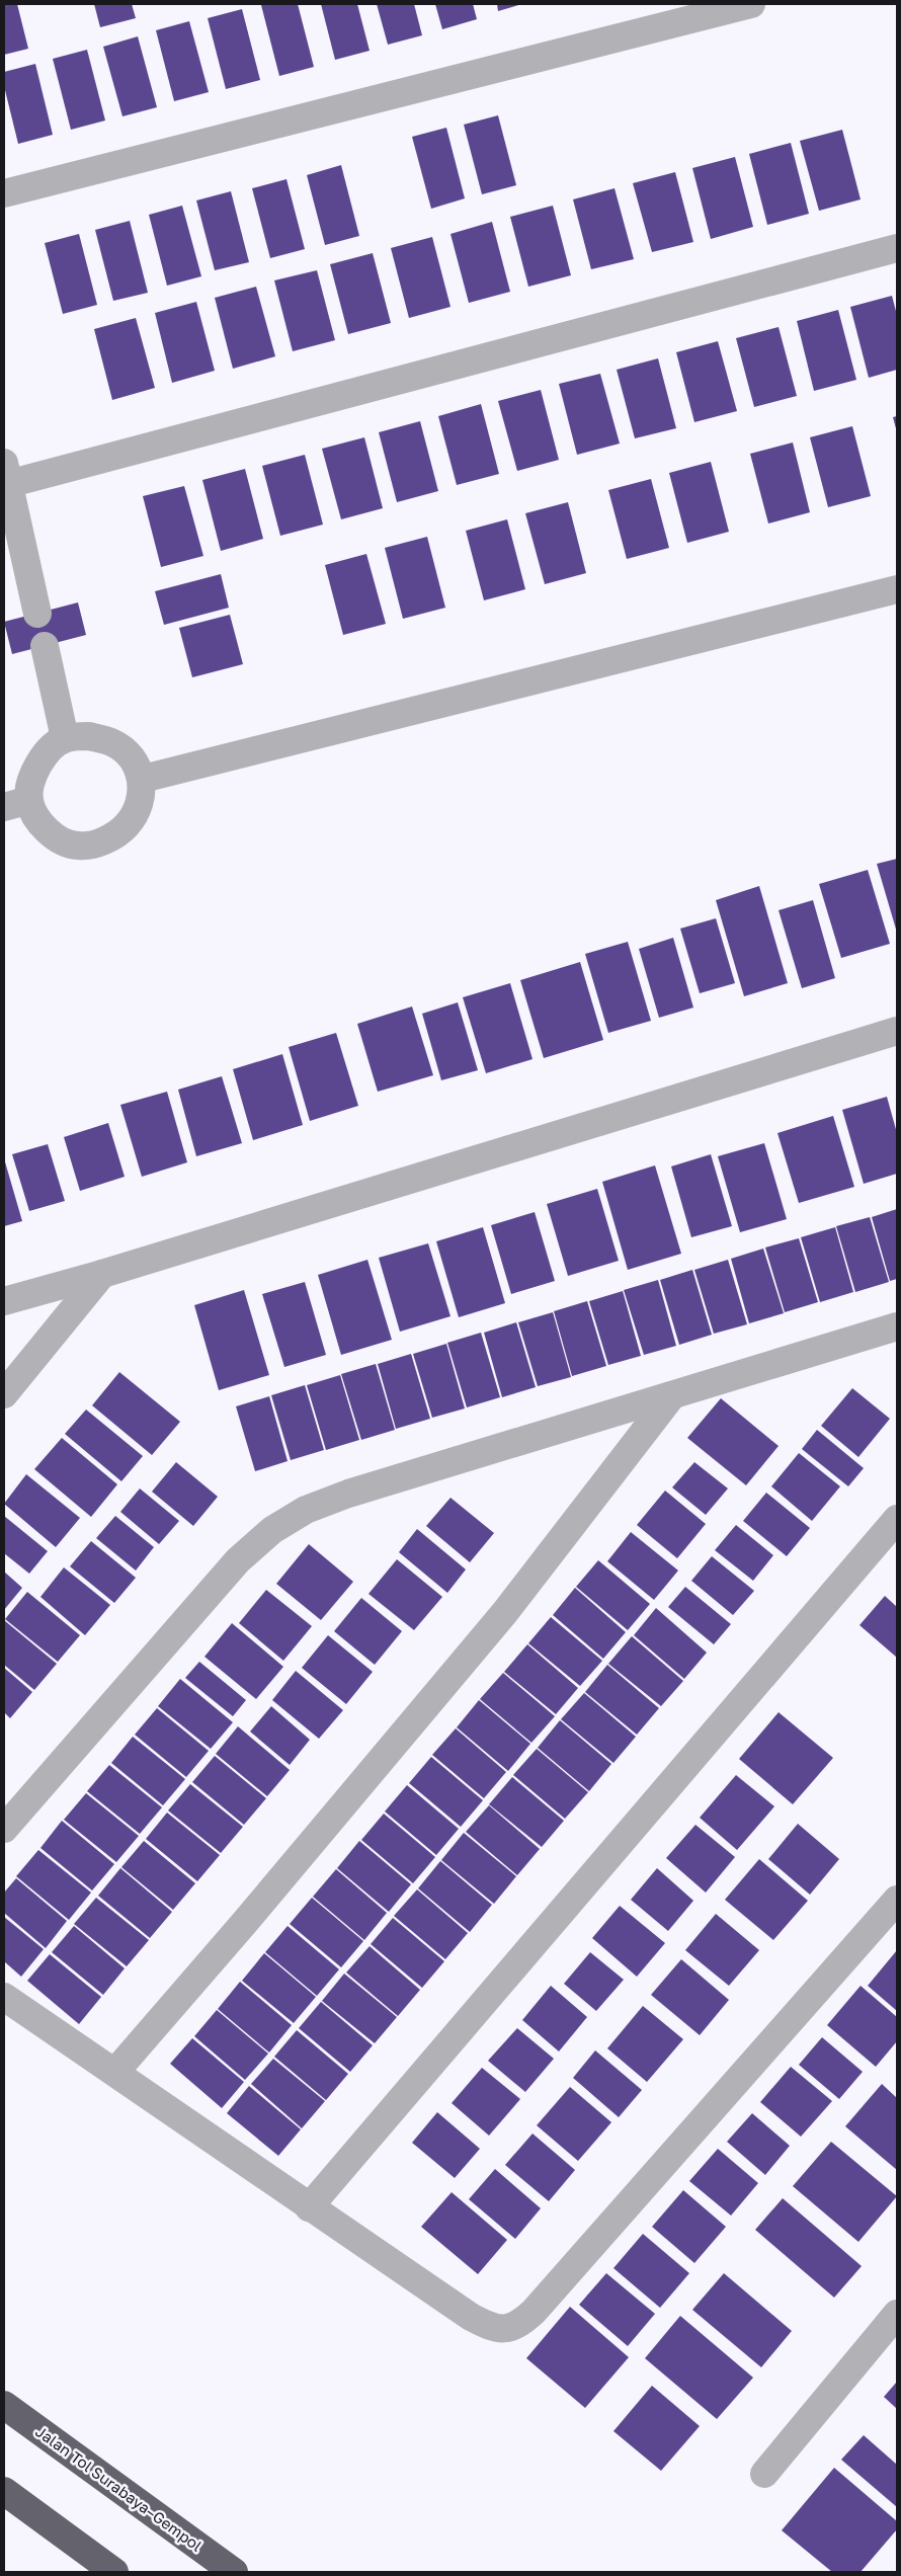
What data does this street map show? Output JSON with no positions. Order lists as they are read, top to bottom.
{
  "streets": {
    "highway": ["Jalan Tol Surabaya–Gempol"]
  }
}
